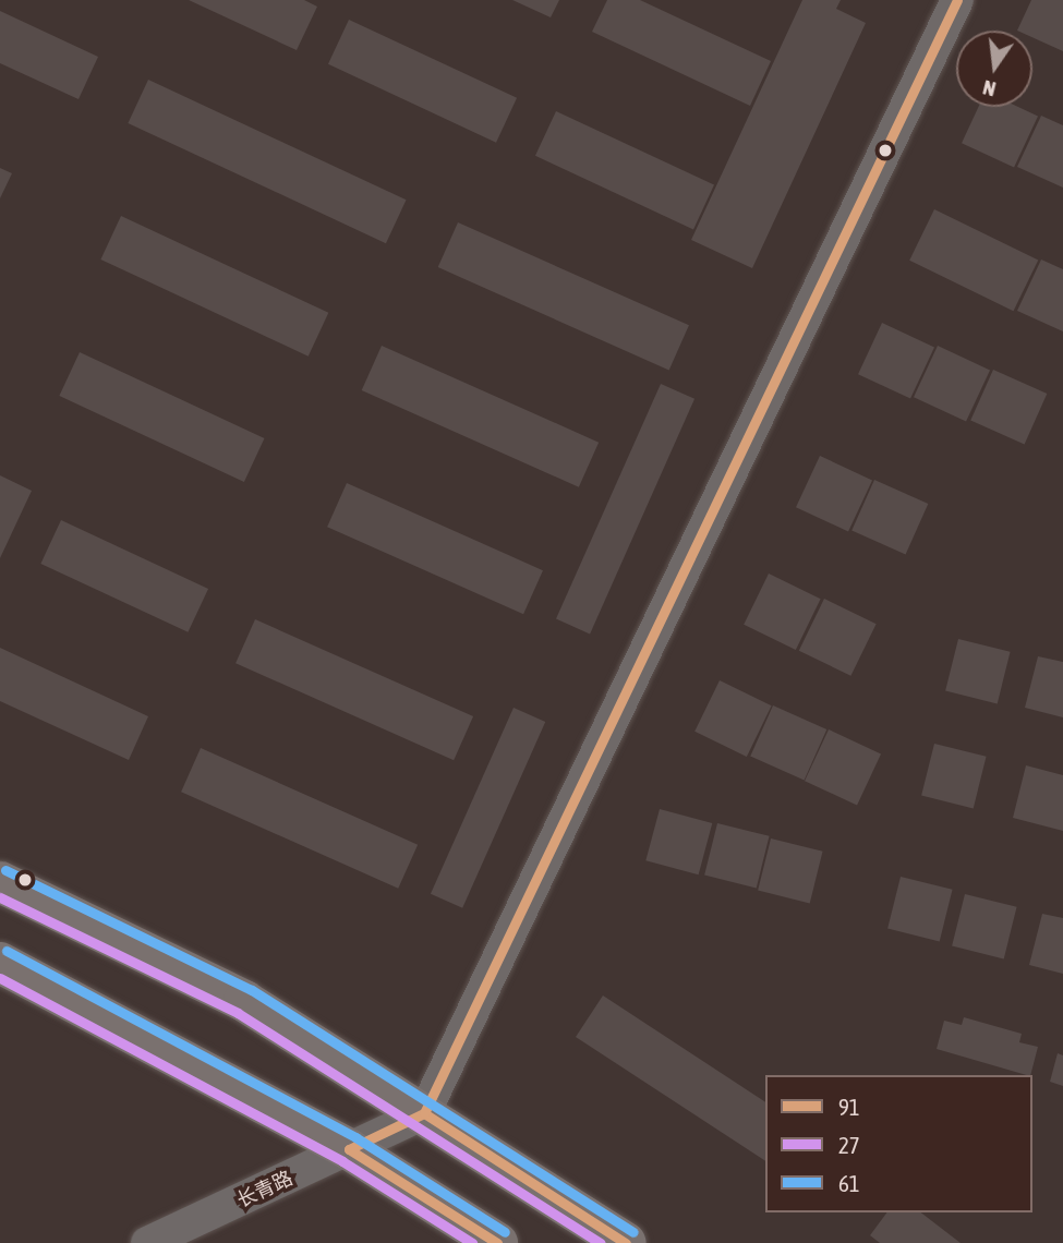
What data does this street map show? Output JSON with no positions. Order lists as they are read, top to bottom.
{
  "streets": {
    "street": ["长青路"]
  },
  "lines": ["transit line 91", "transit line 61", "transit line 27"],
  "legend": ["91", "27", "61"],
  "north": "bottom"
}
